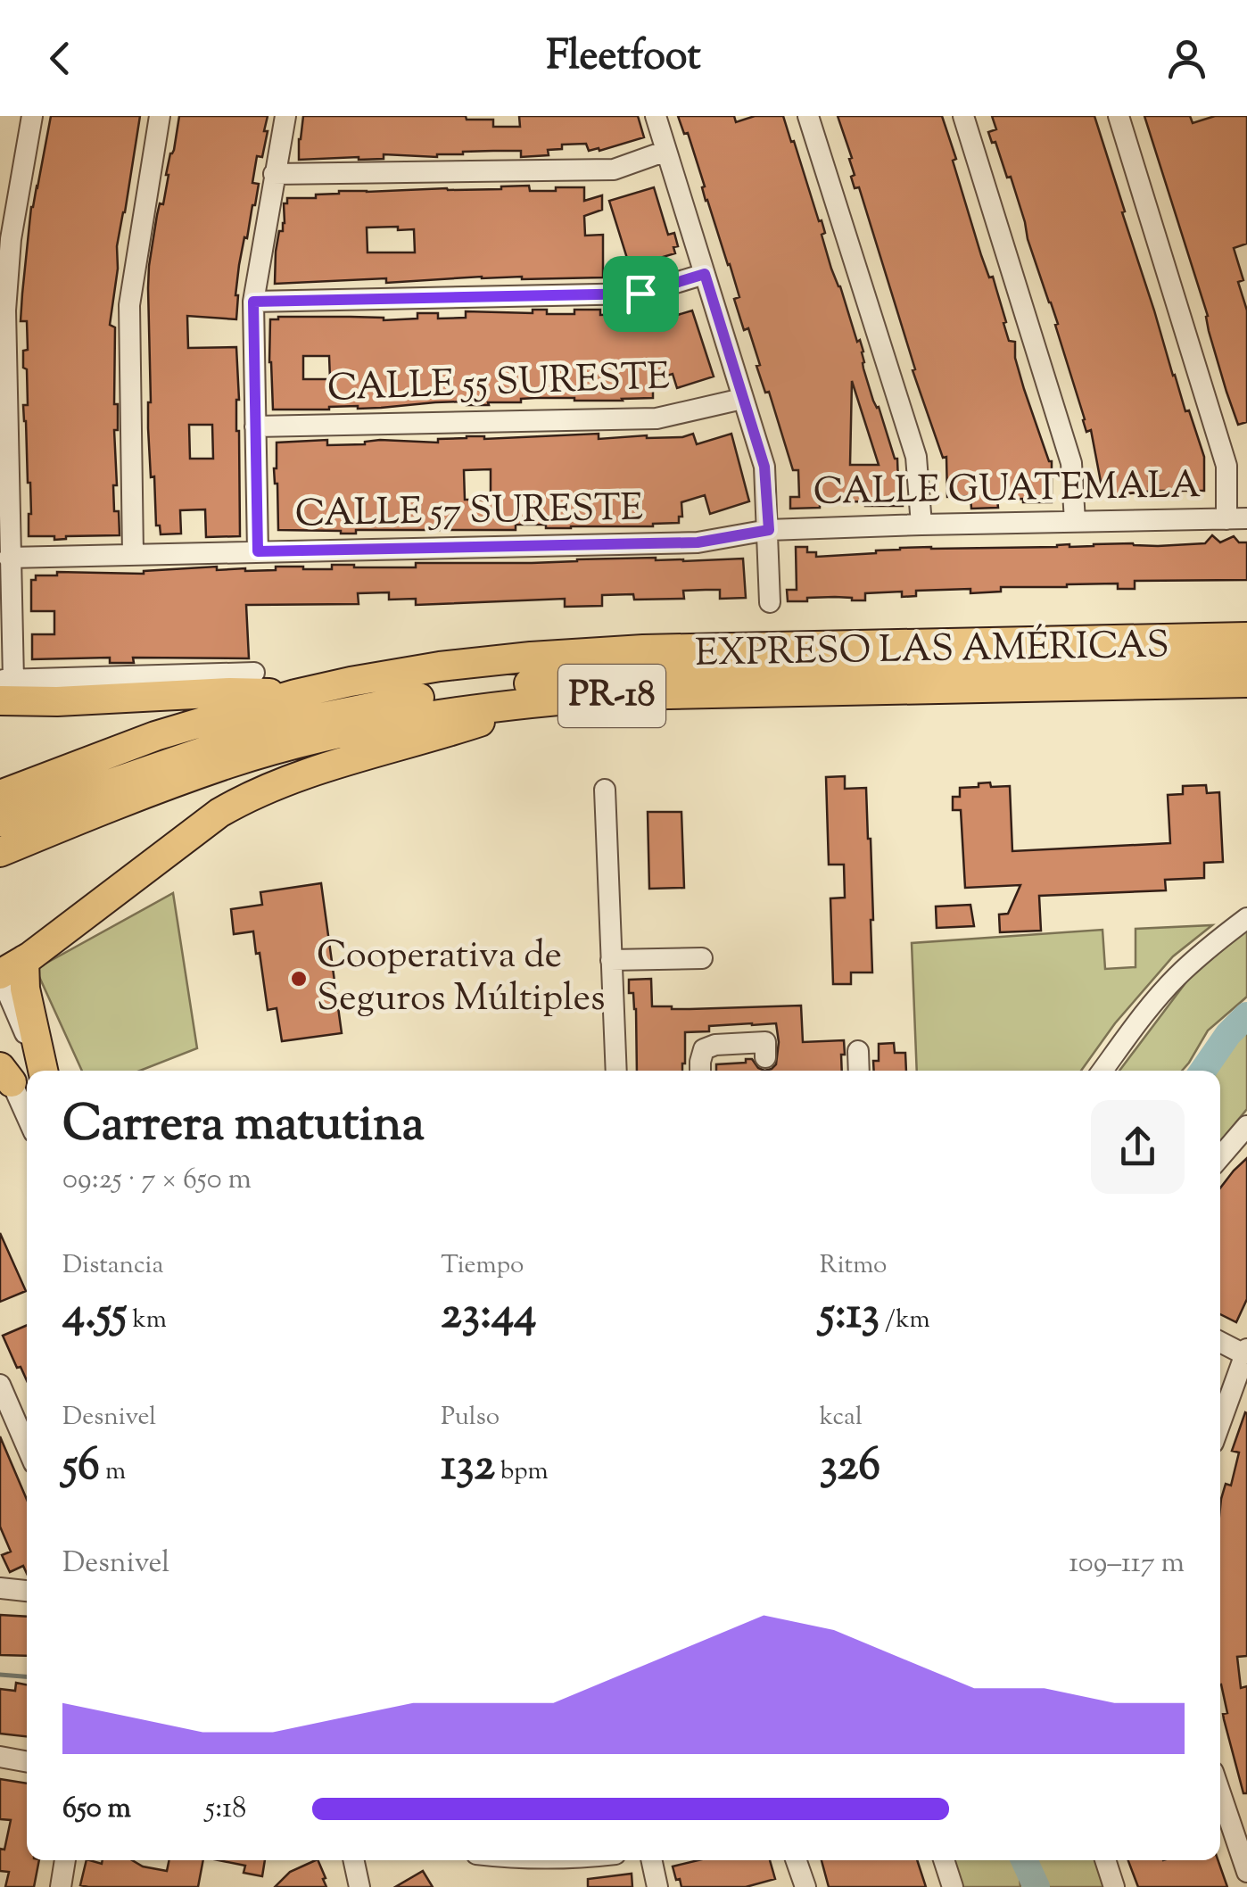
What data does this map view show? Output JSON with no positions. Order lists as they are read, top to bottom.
{
  "streets": {
    "highway": ["EXPRESO LAS AMÉRICAS", "PR-18"],
    "street": ["CALLE 55 SURESTE", "CALLE GUATEMALA", "CALLE 57 SURESTE"]
  },
  "crossings": [
    ["CALLE GUATEMALA", "CALLE 57 SURESTE"]
  ],
  "places": ["Cooperativa de Seguros Múltiples"],
  "page": {
    "header": "Fleetfoot",
    "heading": ["Carrera matutina", "09:25 · 7 × 650 m"],
    "stats": [
      ["Distancia", "4.55 km"],
      ["Tiempo", "23:44"],
      ["Ritmo", "5:13 /km"],
      ["Desnivel", "56 m"],
      ["Pulso", "132 bpm"],
      ["kcal", "326"]
    ],
    "chart": ["Desnivel", "109–117 m"],
    "list": [
      {
        "name": "650 m",
        "note": "5:18"
      }
    ]
  }
}
